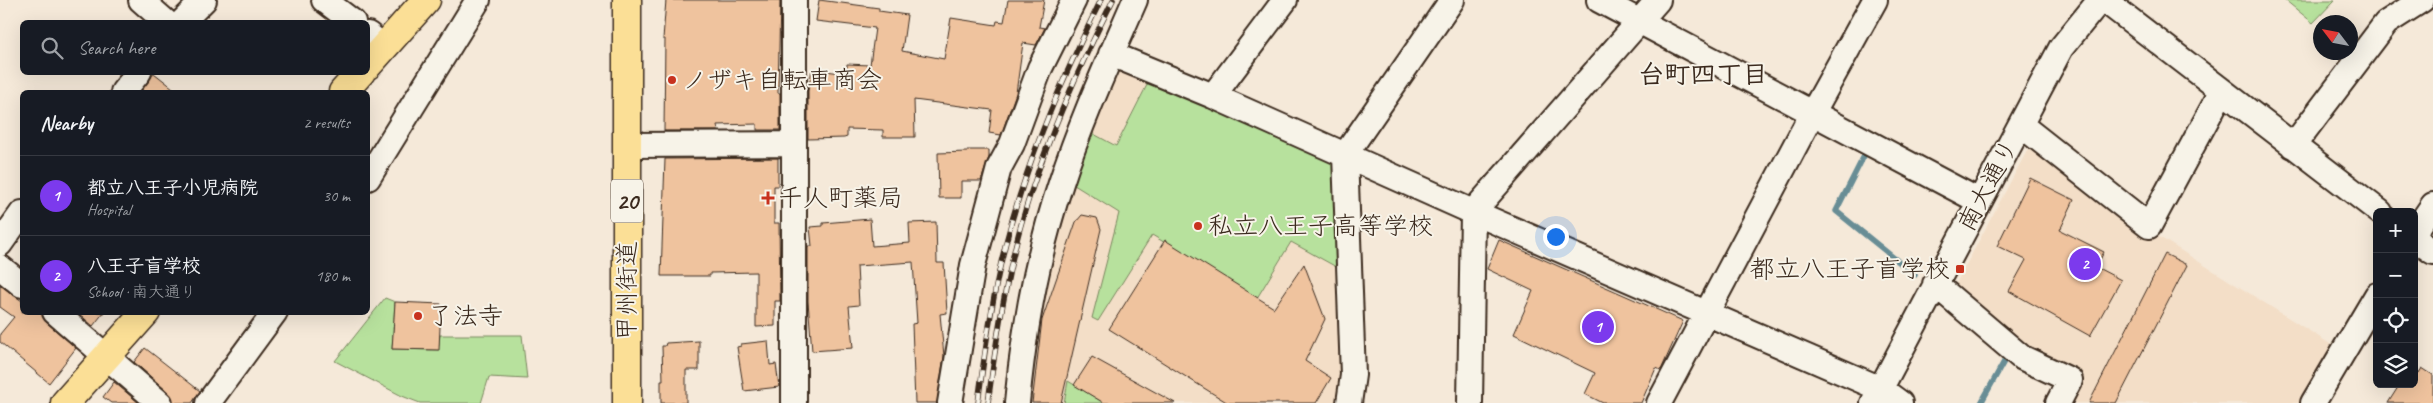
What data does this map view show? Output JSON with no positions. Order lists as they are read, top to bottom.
{
  "streets": {
    "main road": ["20", "甲州街道"],
    "street": ["南大通り"]
  },
  "districts": ["台町四丁目"],
  "places": {
    "other": ["ノザキ自転車商会", "私立八王子高等学校", "了法寺"],
    "health": ["千人町薬局"],
    "transit": ["都立八王子盲学校"]
  },
  "north": "top left",
  "page": {
    "search": "Search here",
    "heading": ["Nearby", "2 results"],
    "list": [
      {
        "mark": "1",
        "name": "都立八王子小児病院",
        "note": "Hospital",
        "value": "30 m"
      },
      {
        "mark": "2",
        "name": "八王子盲学校",
        "note": "School · 南大通り",
        "value": "180 m"
      }
    ],
    "map_buttons": ["+", "−"],
    "pins": ["2", "1"]
  }
}
